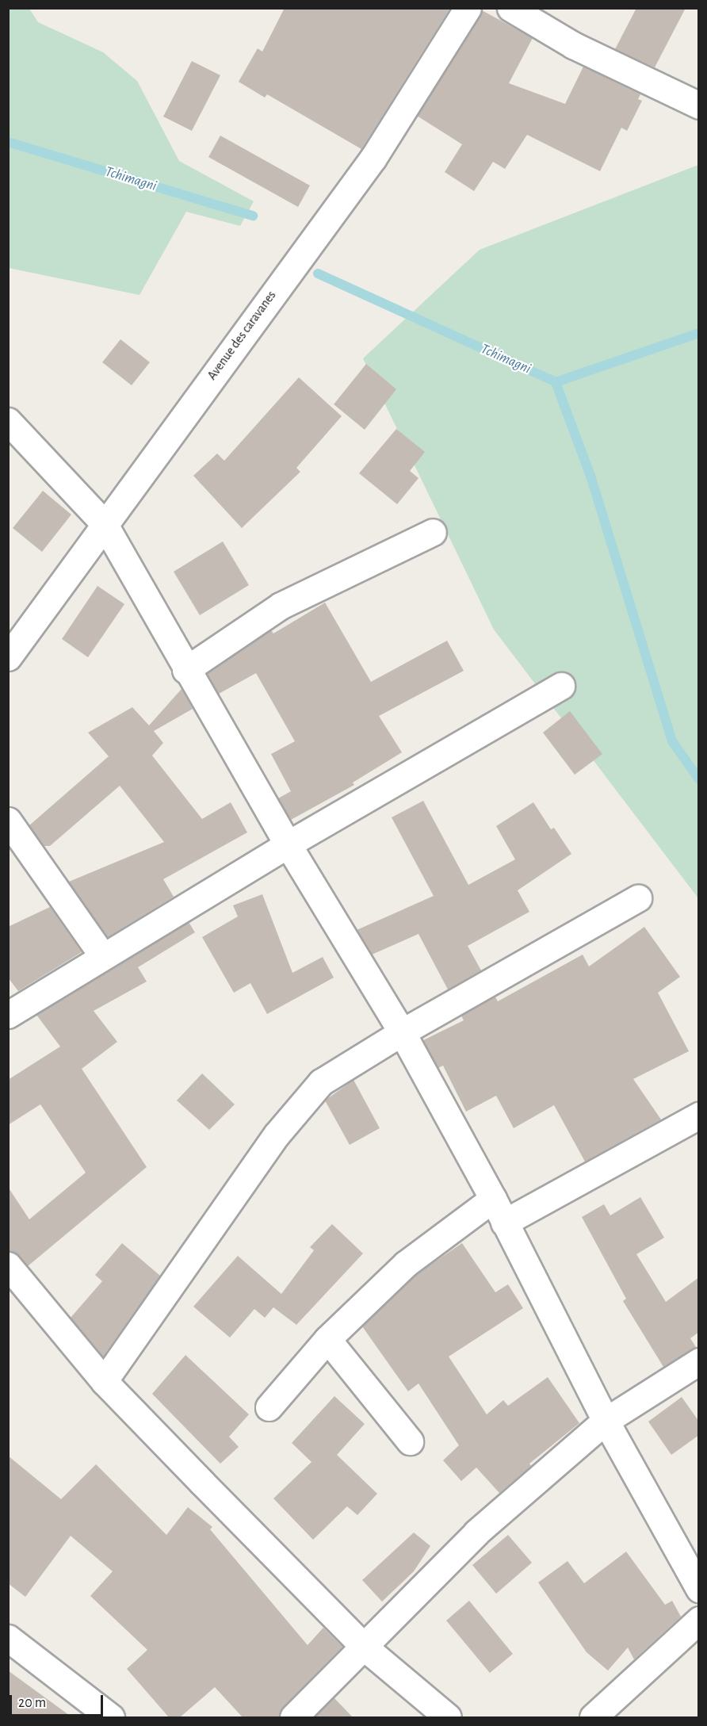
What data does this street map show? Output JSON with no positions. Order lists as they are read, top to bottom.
{
  "streets": {
    "street": ["Avenue des caravanes"]
  },
  "water": ["Tchimagni"],
  "scale_bar": "20 m"
}
